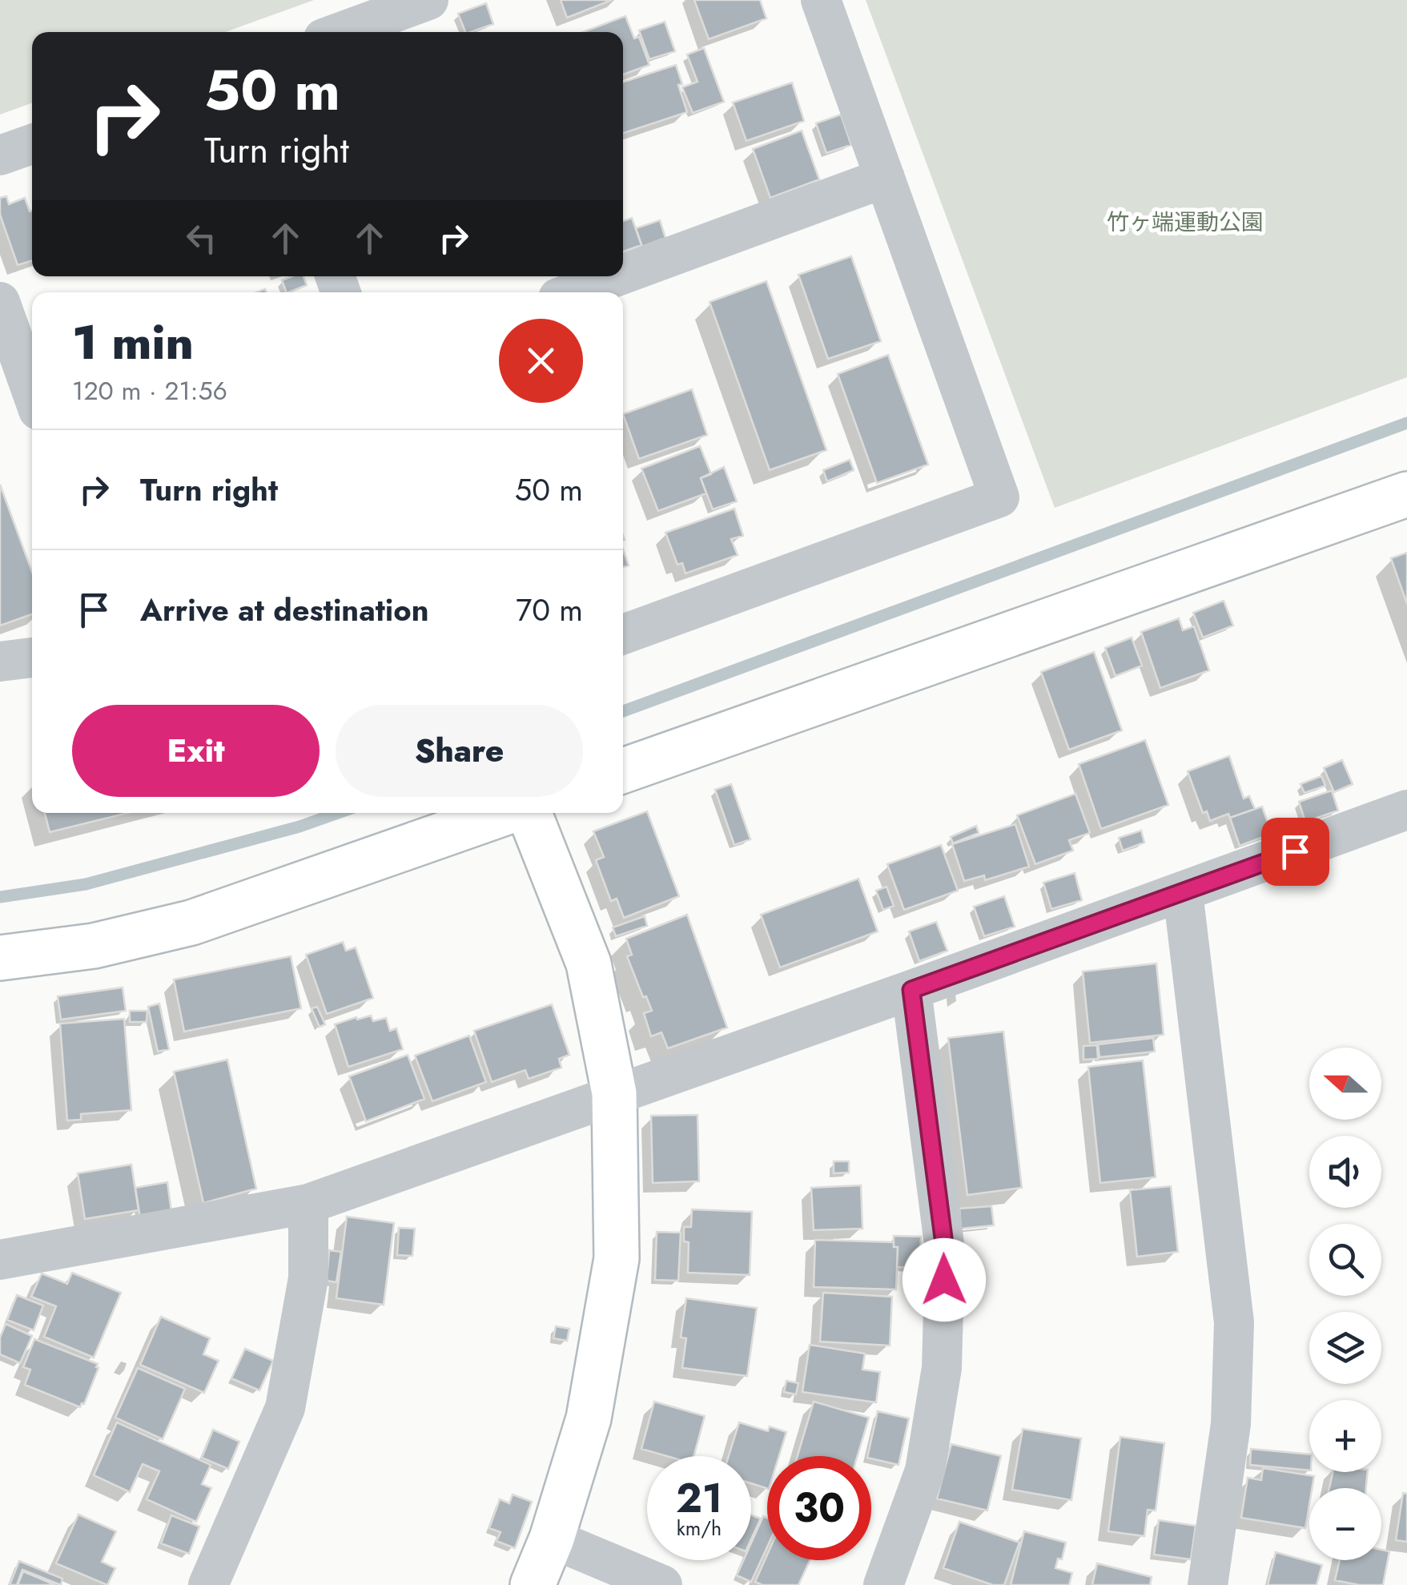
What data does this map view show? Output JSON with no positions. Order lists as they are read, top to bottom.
{
  "parks": ["竹ヶ端運動公園"],
  "north": "left",
  "page": {
    "turn": ["50 m", "Turn right"],
    "heading": ["1 min", "120 m · 21:56"],
    "list": [
      {
        "name": "Turn right",
        "value": "50 m"
      },
      {
        "name": "Arrive at destination",
        "value": "70 m"
      }
    ],
    "buttons": ["Exit", "Share"],
    "map_buttons": ["+", "−"],
    "speed": "21 km/h",
    "limit": "30"
  }
}
